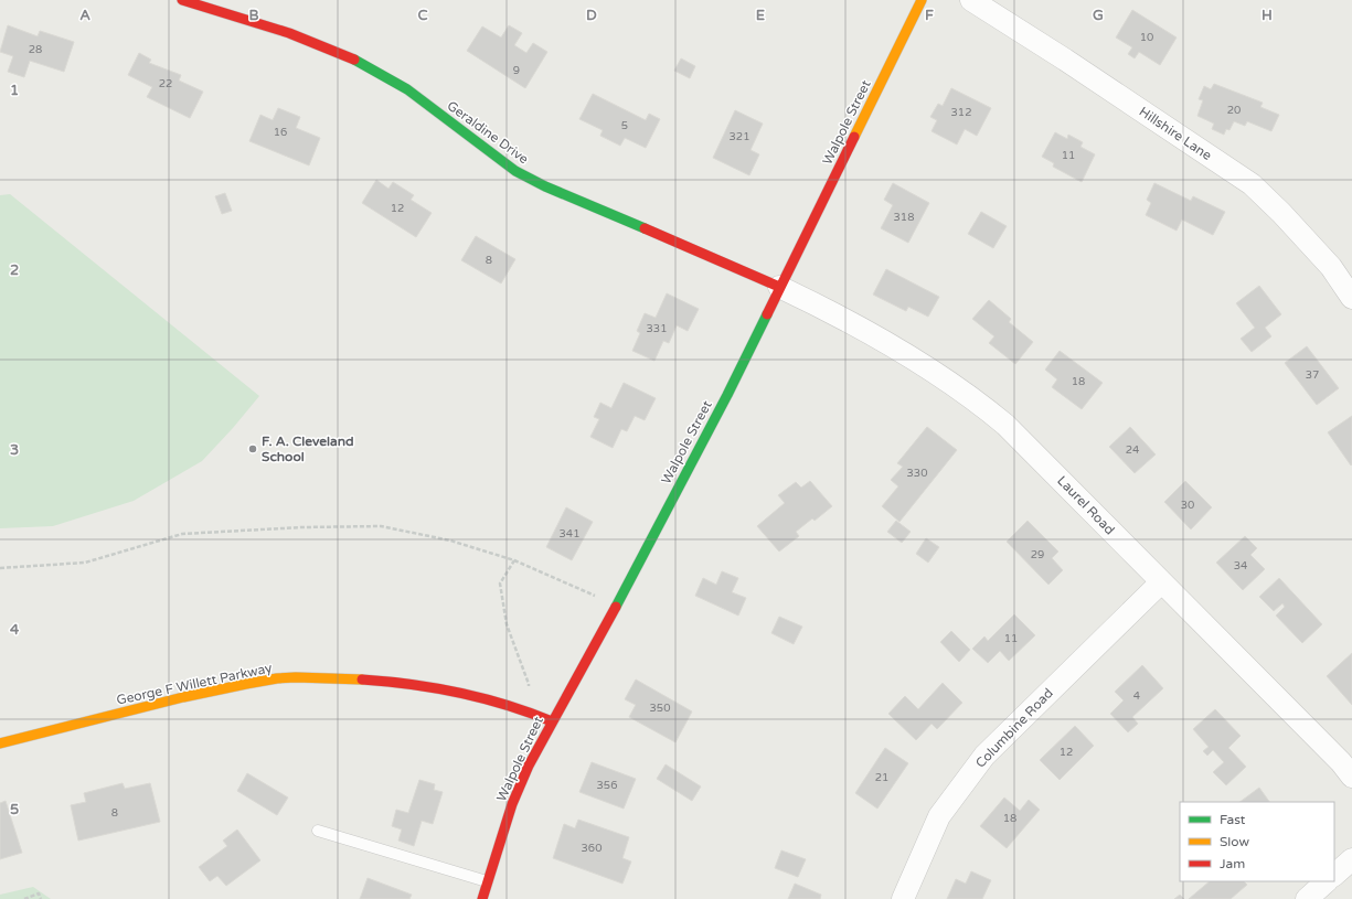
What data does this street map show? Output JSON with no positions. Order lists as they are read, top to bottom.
{
  "streets": {
    "street": [
      "Walpole Street",
      "Geraldine Drive",
      "Hillshire Lane",
      "Laurel Road",
      "George F Willett Parkway",
      "Columbine Road"
    ]
  },
  "crossings": [
    ["Walpole Street", "Geraldine Drive"],
    ["Walpole Street", "Laurel Road"],
    ["Walpole Street", "George F Willett Parkway"],
    ["Geraldine Drive", "Laurel Road"],
    ["Laurel Road", "Columbine Road"]
  ],
  "places": ["F. A. Cleveland School"],
  "house_numbers": [
    "10",
    "28",
    "9",
    "22",
    "20",
    "312",
    "5",
    "16",
    "321",
    "11",
    "12",
    "318",
    "8",
    "331",
    "37",
    "18",
    "24",
    "330",
    "30",
    "341",
    "29",
    "34",
    "11",
    "4",
    "350",
    "12",
    "21",
    "356",
    "8",
    "18",
    "360"
  ],
  "legend": ["Fast", "Slow", "Jam"],
  "grid": {
    "columns": [
      "A",
      "B",
      "C",
      "D",
      "E",
      "F",
      "G",
      "H"
    ],
    "rows": [
      "1",
      "2",
      "3",
      "4",
      "5"
    ]
  }
}
